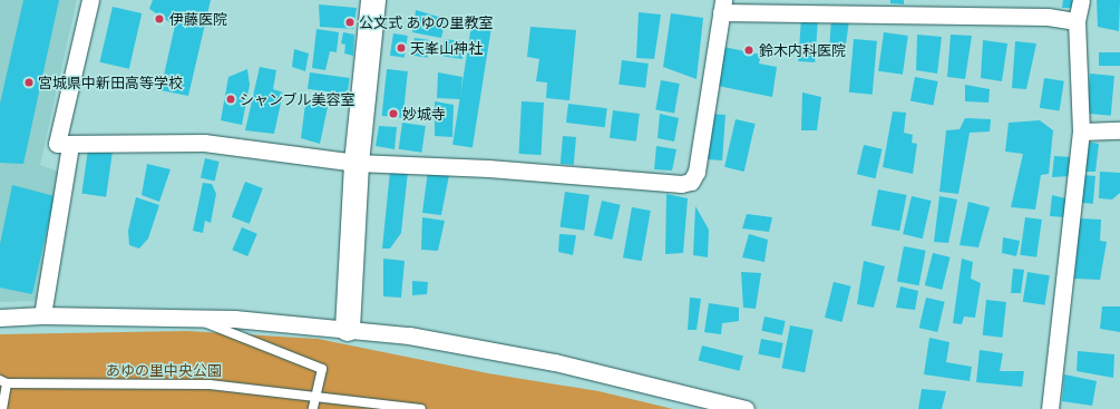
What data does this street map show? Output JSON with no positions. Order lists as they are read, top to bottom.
{
  "parks": ["あゆの里中央公園"],
  "places": [
    "伊藤医院",
    "公文式 あゆの里教室",
    "天峯山神社",
    "鈴木内科医院",
    "宮城県中新田高等学校",
    "シャンブル美容室",
    "妙城寺"
  ]
}
